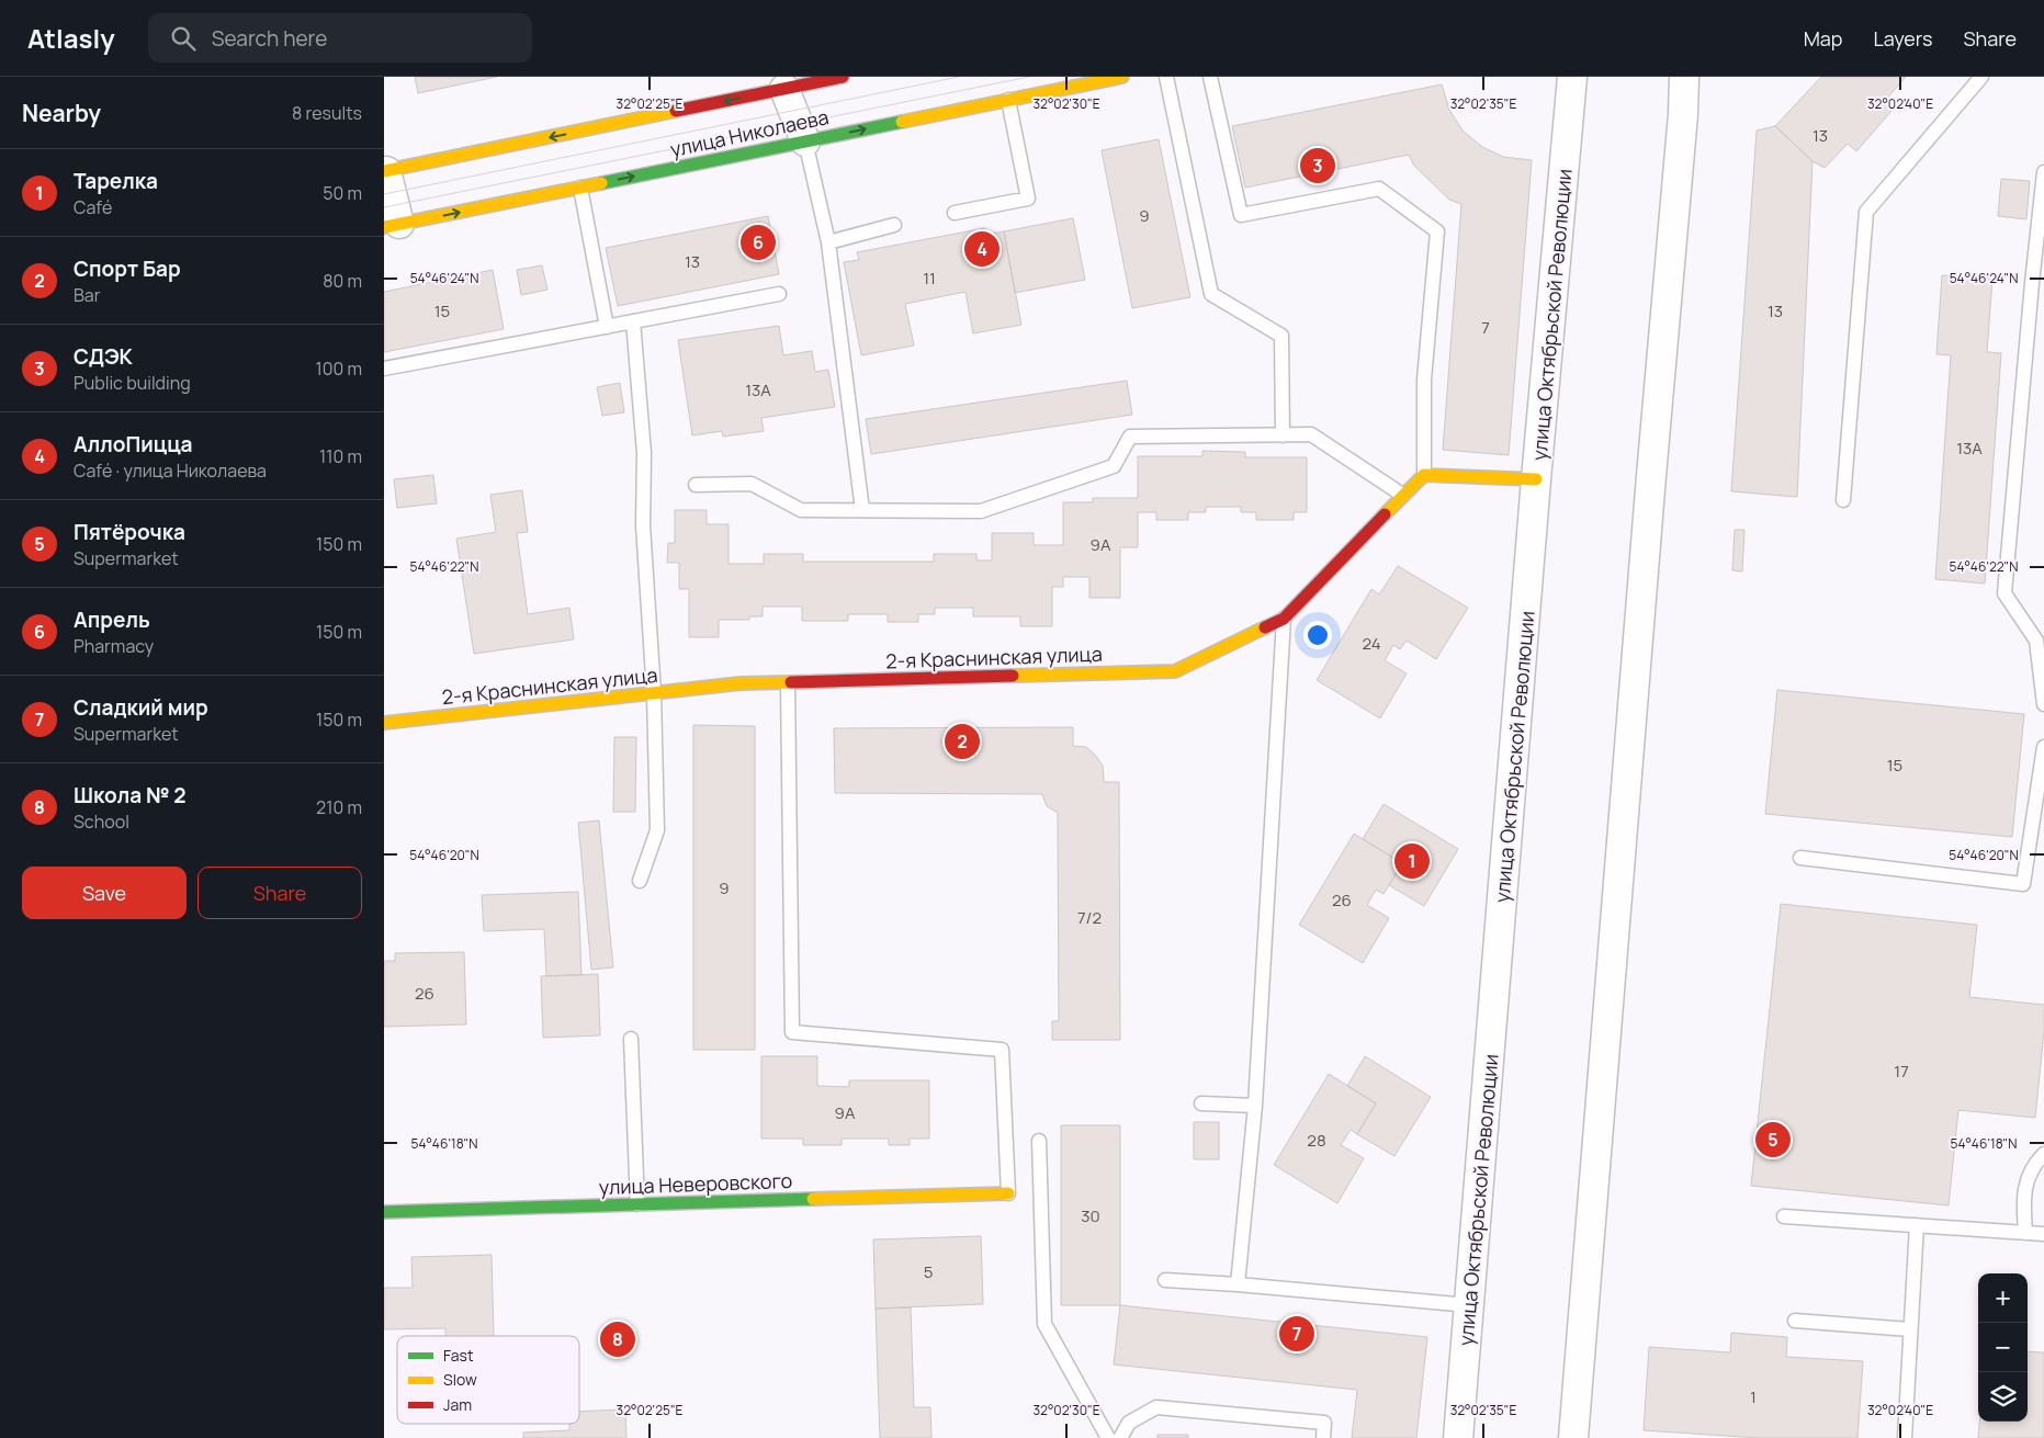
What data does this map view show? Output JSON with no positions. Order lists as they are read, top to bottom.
{
  "streets": {
    "street": [
      "улица Николаева",
      "улица Октябрьской Революции",
      "2-я Краснинская улица",
      "улица Неверовского"
    ]
  },
  "house_numbers": [
    "13",
    "9",
    "13",
    "11",
    "15",
    "13",
    "7",
    "13А",
    "13А",
    "9А",
    "24",
    "15",
    "9",
    "26",
    "7/2",
    "26",
    "17",
    "9А",
    "28",
    "30",
    "5",
    "1"
  ],
  "legend": ["Fast", "Slow", "Jam"],
  "page": {
    "header": "Atlasly",
    "search": "Search here",
    "nav": ["Map", "Layers", "Share"],
    "heading": ["Nearby", "8 results"],
    "pins": [
      "3",
      "6",
      "4",
      "2",
      "1",
      "5",
      "7",
      "8"
    ],
    "list": [
      {
        "mark": "1",
        "name": "Тарелка",
        "note": "Café",
        "value": "50 m"
      },
      {
        "mark": "2",
        "name": "Спорт Бар",
        "note": "Bar",
        "value": "80 m"
      },
      {
        "mark": "3",
        "name": "СДЭК",
        "note": "Public building",
        "value": "100 m"
      },
      {
        "mark": "4",
        "name": "АллоПицца",
        "note": "Café · улица Николаева",
        "value": "110 m"
      },
      {
        "mark": "5",
        "name": "Пятёрочка",
        "note": "Supermarket",
        "value": "150 m"
      },
      {
        "mark": "6",
        "name": "Апрель",
        "note": "Pharmacy",
        "value": "150 m"
      },
      {
        "mark": "7",
        "name": "Сладкий мир",
        "note": "Supermarket",
        "value": "150 m"
      },
      {
        "mark": "8",
        "name": "Школа № 2",
        "note": "School",
        "value": "210 m"
      }
    ],
    "buttons": ["Save", "Share"],
    "map_buttons": ["+", "−"]
  },
  "coordinates": [
    "32°02'25\"E",
    "32°02'30\"E",
    "32°02'35\"E",
    "32°02'40\"E",
    "54°46'24\"N",
    "54°46'22\"N",
    "54°46'20\"N",
    "54°46'18\"N"
  ]
}
